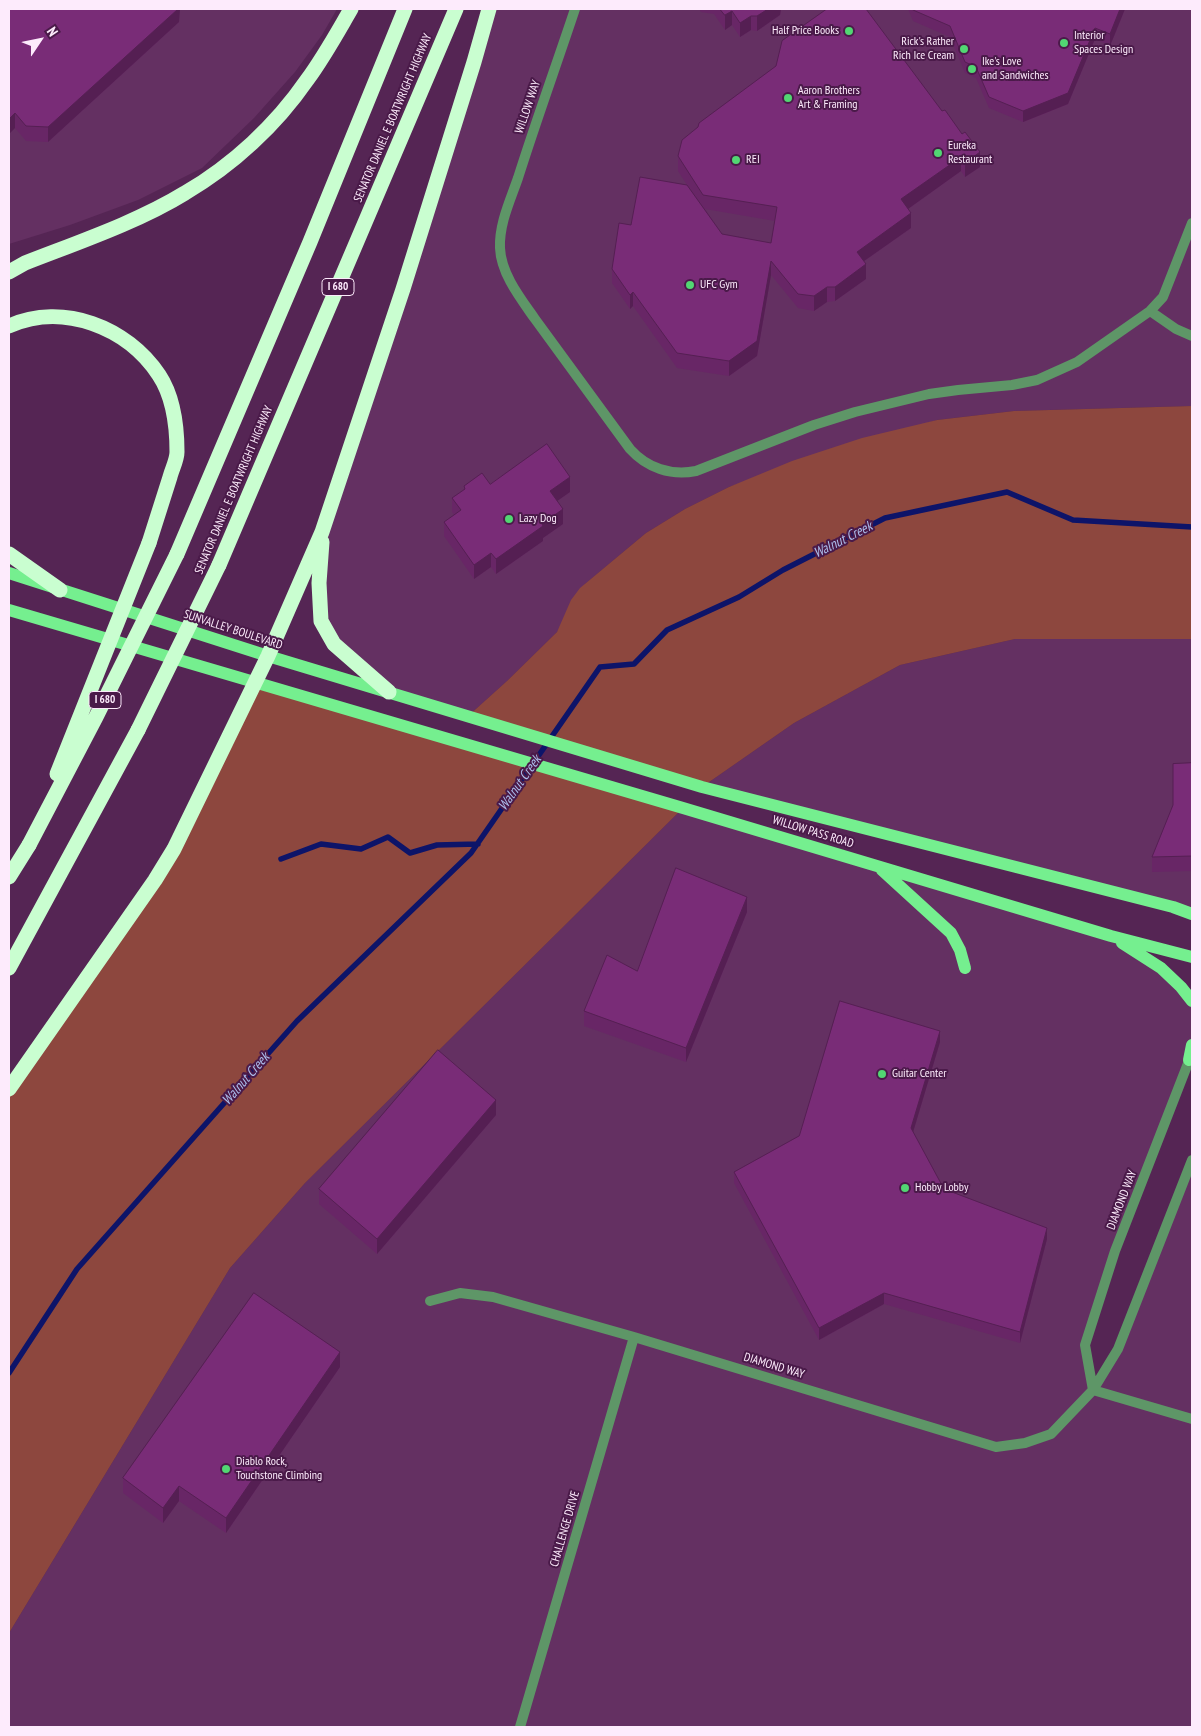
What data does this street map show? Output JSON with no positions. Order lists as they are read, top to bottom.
{
  "streets": {
    "highway": ["SENATOR DANIEL E BOATWRIGHT HIGHWAY", "I 680"],
    "main road": ["SUNVALLEY BOULEVARD", "WILLOW PASS ROAD"],
    "street": ["WILLOW WAY", "DIAMOND WAY", "CHALLENGE DRIVE"]
  },
  "crossings": [
    ["SUNVALLEY BOULEVARD", "WILLOW PASS ROAD"],
    ["DIAMOND WAY", "CHALLENGE DRIVE"]
  ],
  "water": ["Walnut Creek"],
  "places": [
    "Half Price Books",
    "Interior Spaces Design",
    "Rick's Rather Rich Ice Cream",
    "Ike's Love and Sandwiches",
    "Aaron Brothers Art & Framing",
    "Eureka Restaurant",
    "REI",
    "UFC Gym",
    "Lazy Dog",
    "Guitar Center",
    "Hobby Lobby",
    "Diablo Rock, Touchstone Climbing"
  ],
  "north": "top right"
}
